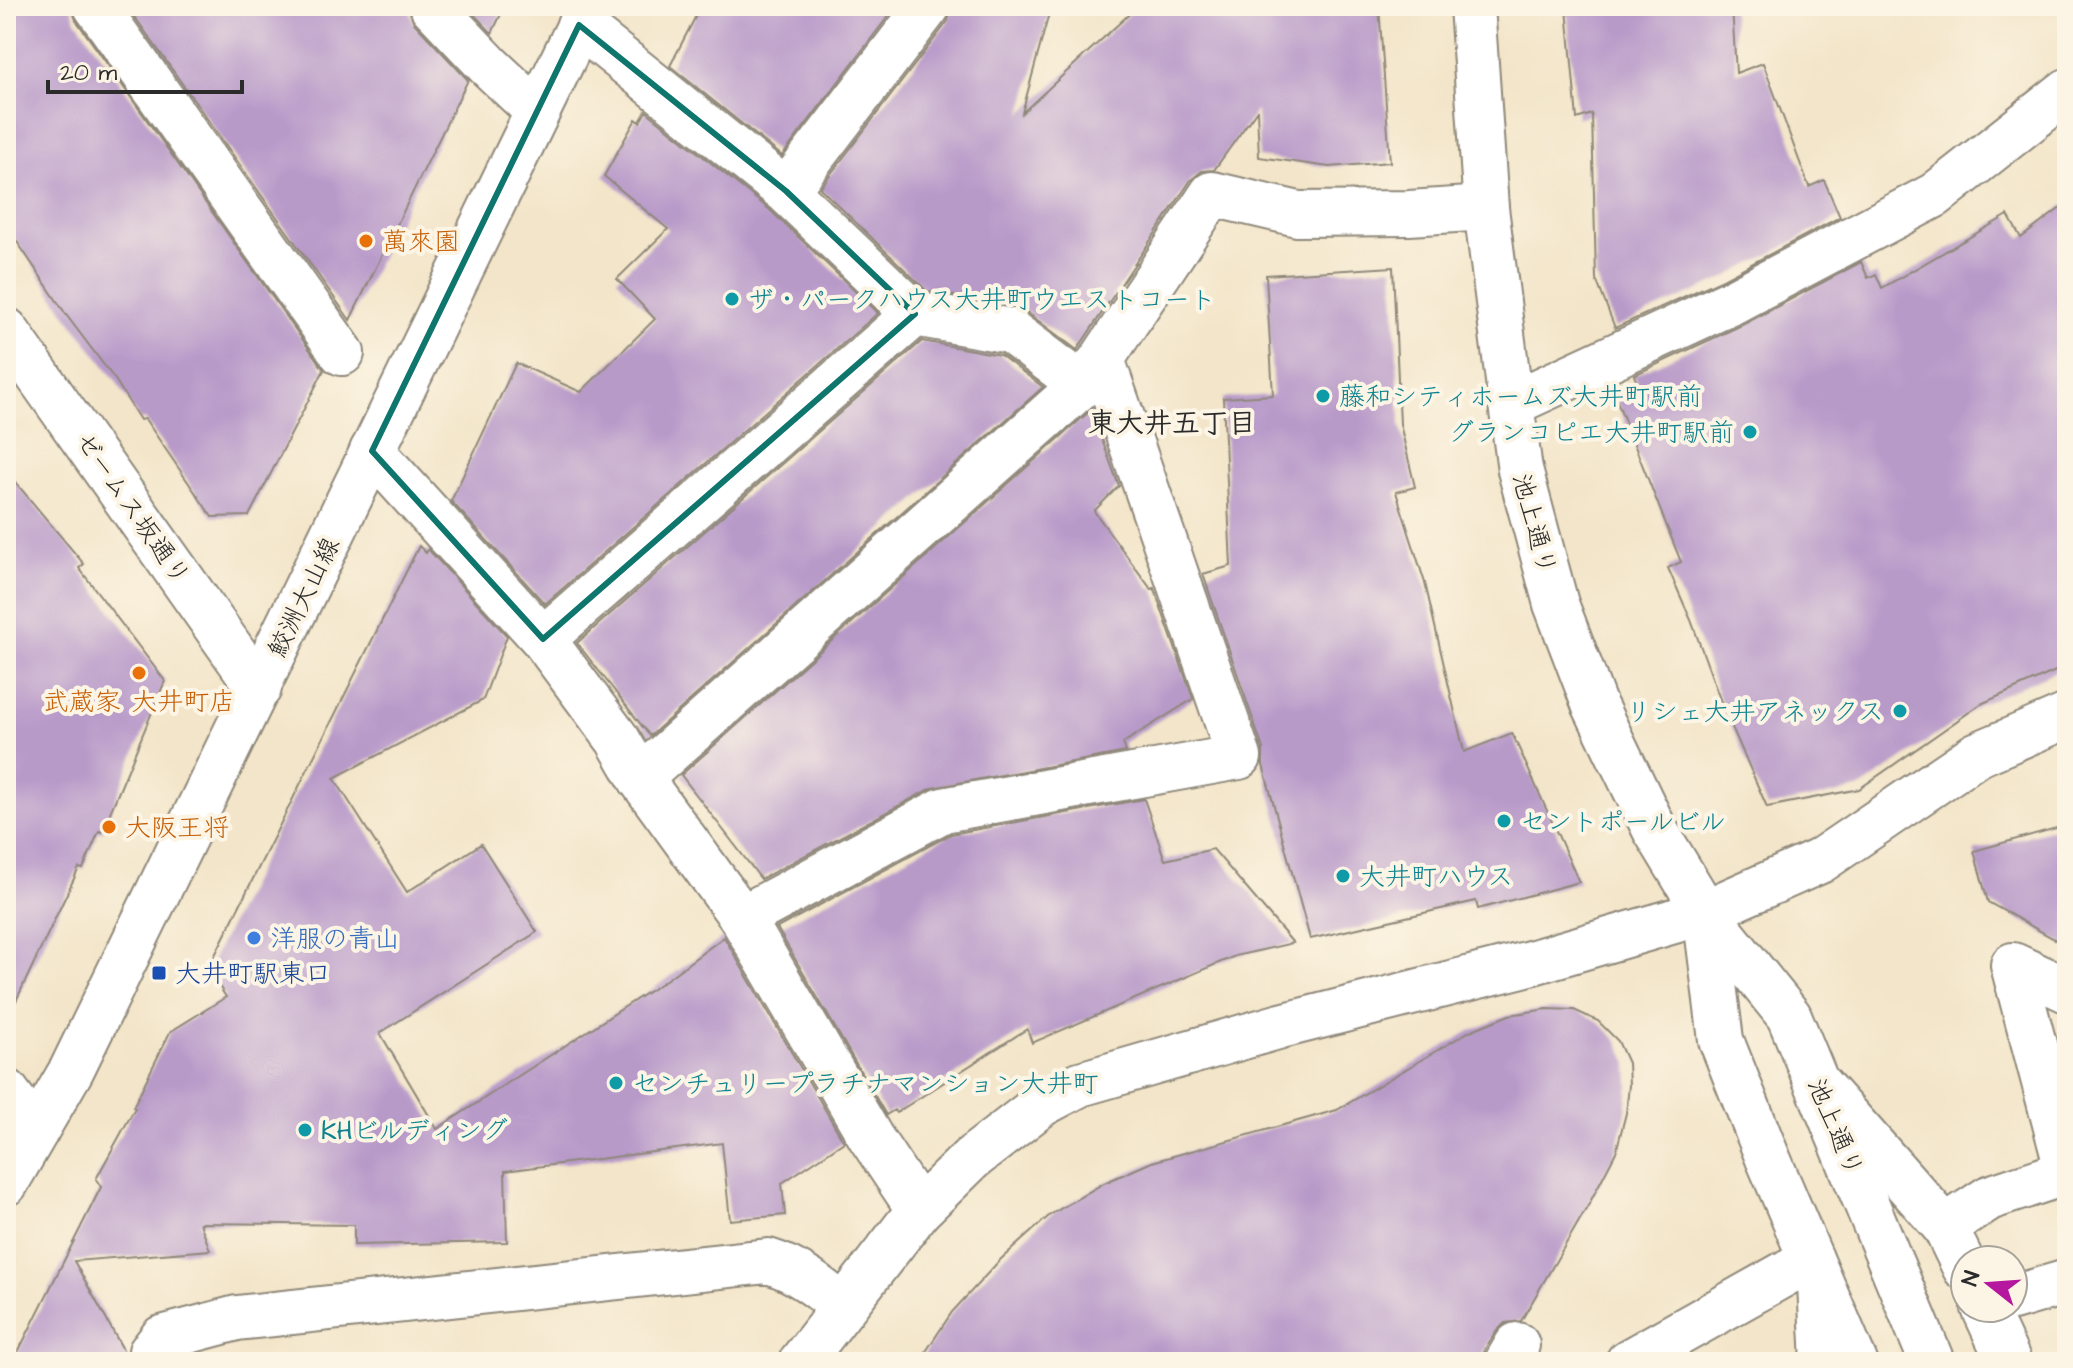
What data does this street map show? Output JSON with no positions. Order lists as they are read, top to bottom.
{
  "streets": {
    "street": ["ゼームス坂通り", "池上通り", "鮫洲大山線"]
  },
  "crossings": [
    ["ゼームス坂通り", "鮫洲大山線"]
  ],
  "districts": ["東大井五丁目"],
  "places": {
    "other": [
      "萬來園",
      "ザ・パークハウス大井町ウエストコート",
      "藤和シティホームズ大井町駅前",
      "グランコピエ大井町駅前",
      "武蔵家 大井町店",
      "リシェ大井アネックス",
      "セントポールビル",
      "大阪王将",
      "大井町ハウス",
      "洋服の青山",
      "センチュリープラチナマンション大井町",
      "KHビルディング"
    ],
    "transit": ["大井町駅東口"]
  },
  "scale_bar": "20 m",
  "north": "left"
}
